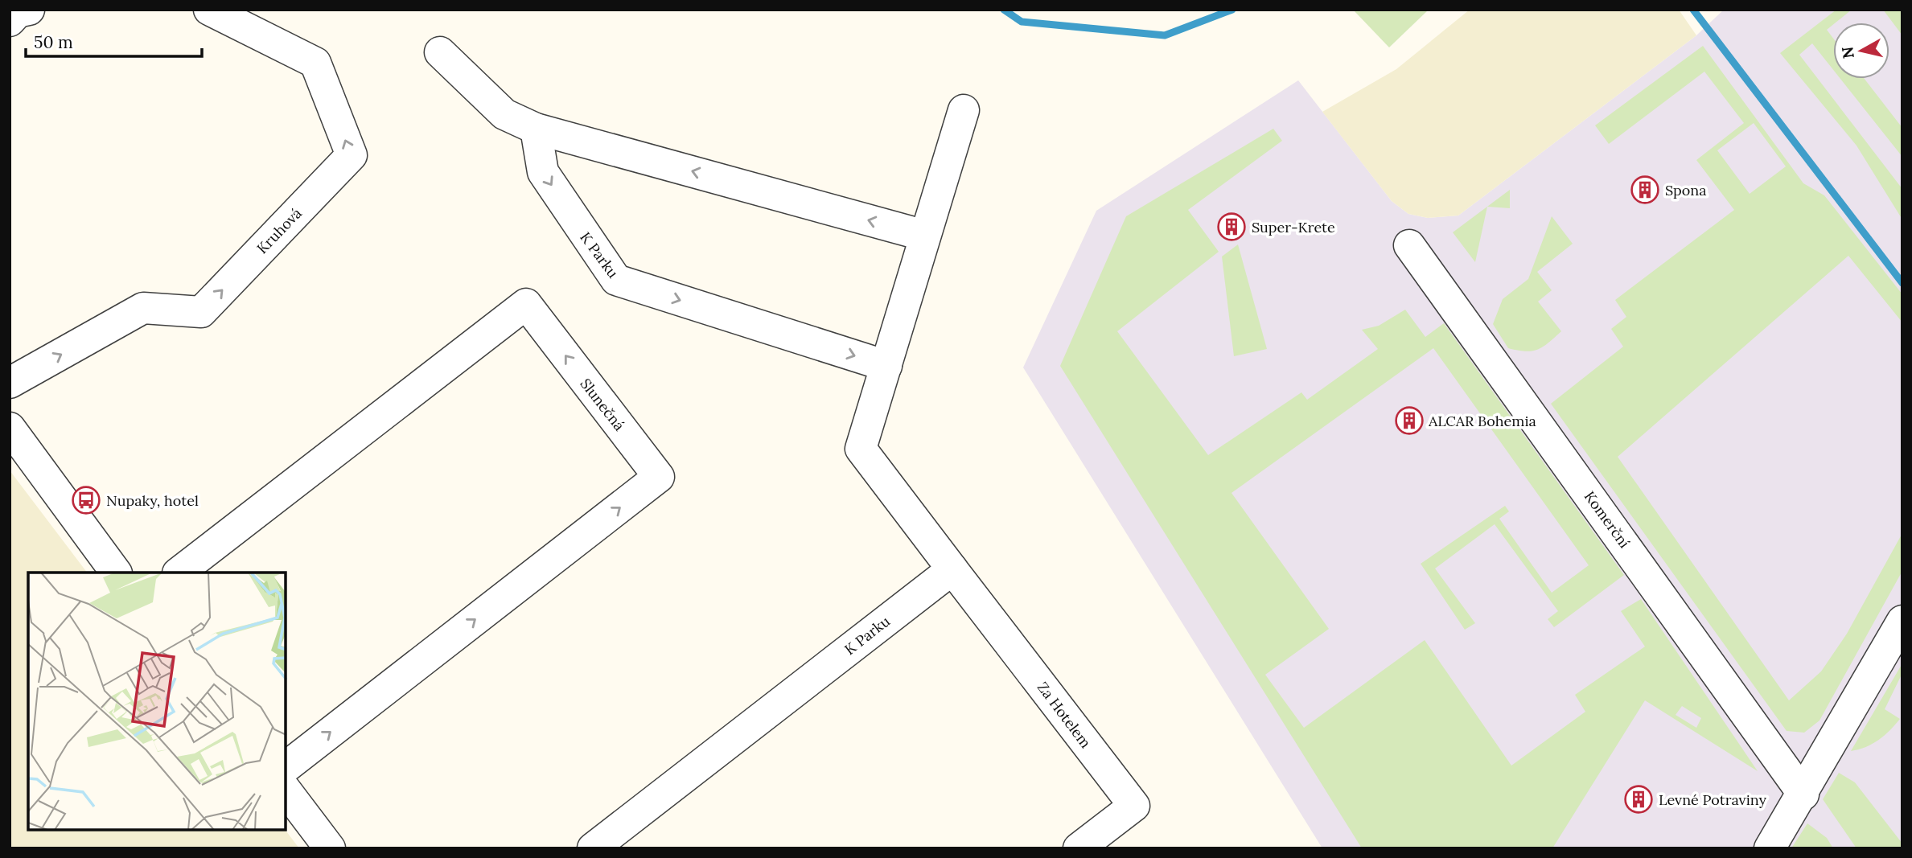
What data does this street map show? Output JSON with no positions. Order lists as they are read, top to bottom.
{
  "streets": {
    "street": [
      "Kruhová",
      "K Parku",
      "Slunečná",
      "Komerční",
      "Za Hotelem"
    ]
  },
  "crossings": [
    ["K Parku", "Za Hotelem"]
  ],
  "places": {
    "building": [
      "Spona",
      "Super-Krete",
      "ALCAR Bohemia",
      "Levné Potraviny"
    ],
    "bus stop": ["Nupaky, hotel"]
  },
  "scale_bar": "50 m",
  "north": "left"
}
